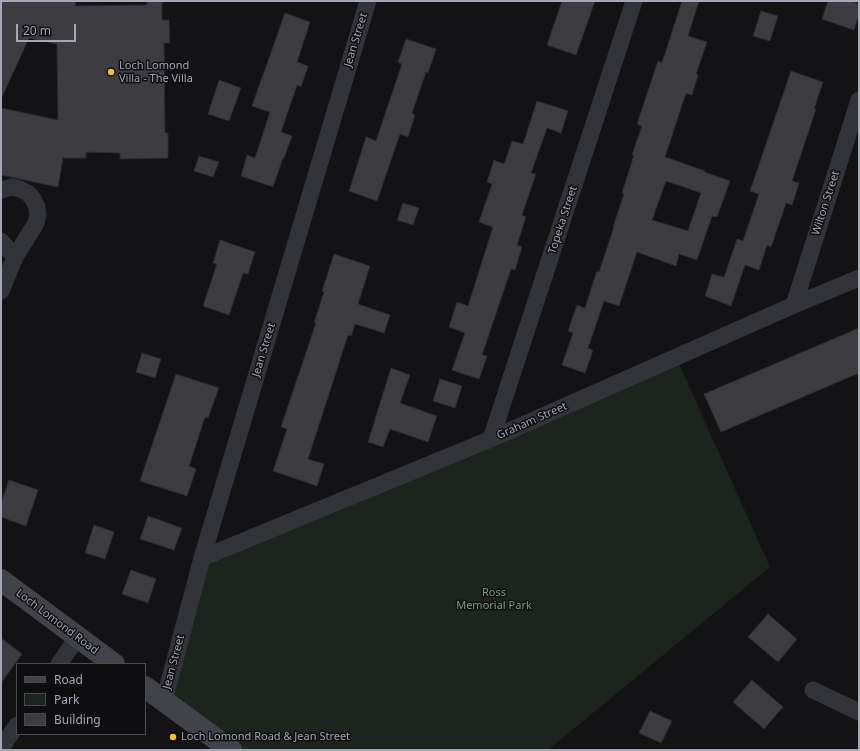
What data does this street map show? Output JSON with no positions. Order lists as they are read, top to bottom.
{
  "streets": {
    "main road": ["Loch Lomond Road"],
    "street": [
      "Jean Street",
      "Wilton Street",
      "Topeka Street",
      "Graham Street"
    ]
  },
  "crossings": [
    ["Jean Street", "Graham Street"],
    ["Wilton Street", "Graham Street"],
    ["Topeka Street", "Graham Street"]
  ],
  "parks": ["Ross Memorial Park"],
  "places": ["Loch Lomond Villa - The Villa", "Loch Lomond Road & Jean Street"],
  "legend": ["Road", "Park", "Building"],
  "scale_bar": "20 m"
}
